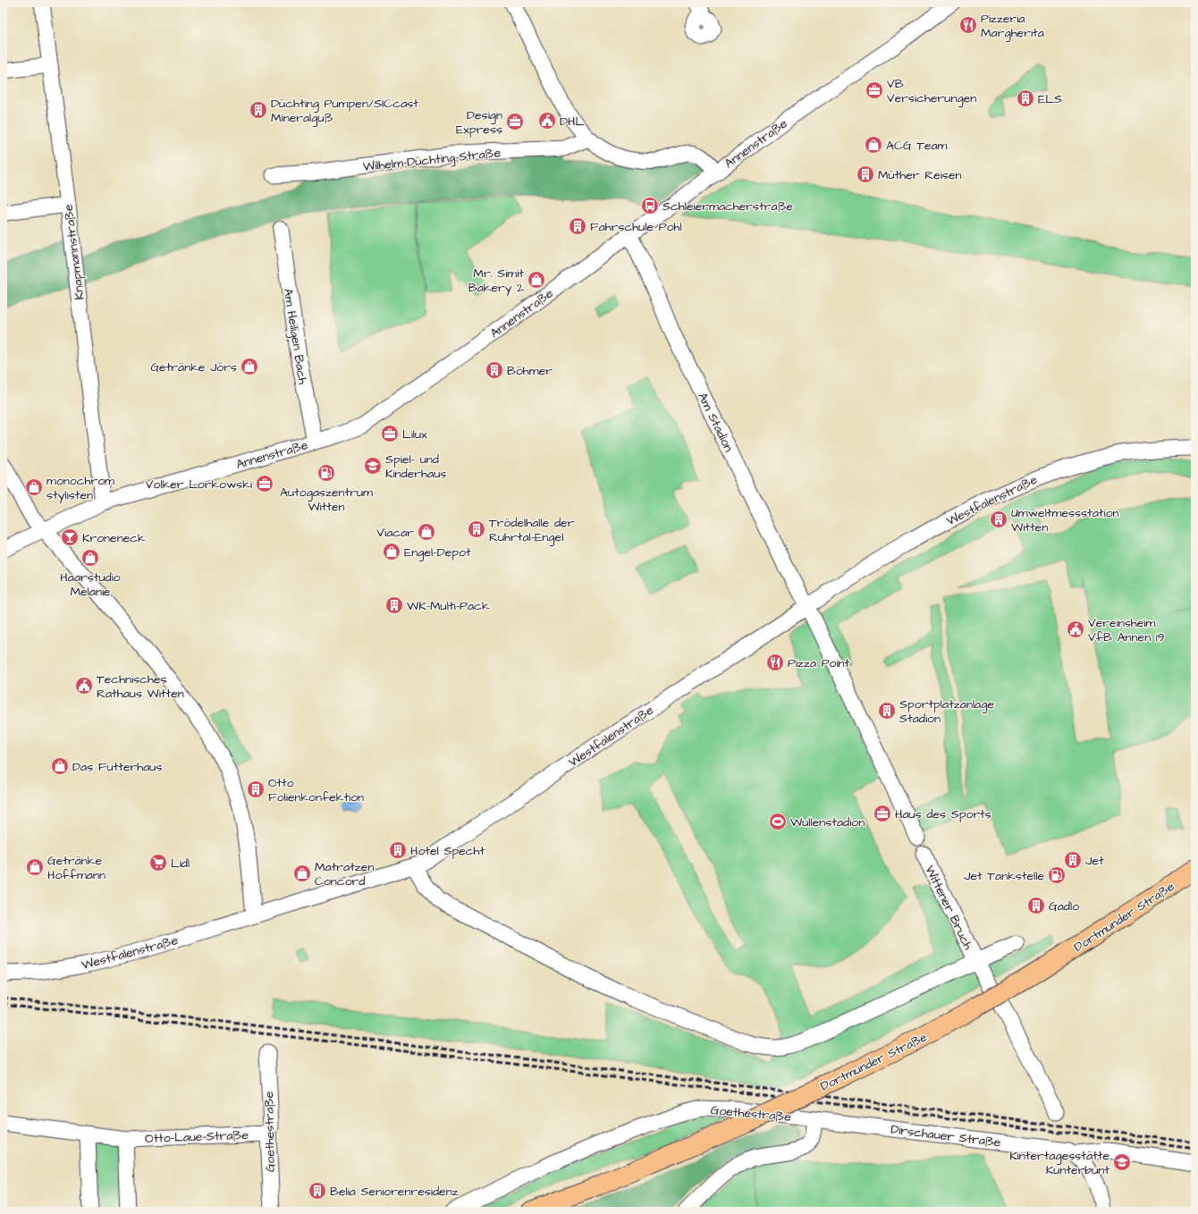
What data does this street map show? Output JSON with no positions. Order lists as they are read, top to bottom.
{
  "streets": {
    "main road": ["Dortmunder Straße"],
    "street": [
      "Annenstraße",
      "Wilhelm-Düchting-Straße",
      "Knapmannstraße",
      "Am Heiligen Bach",
      "Am Stadion",
      "Westfalenstraße",
      "Wittener Bruch",
      "Goethestraße",
      "Dirschauer Straße",
      "Otto-Laue-Straße"
    ]
  },
  "crossings": [
    ["Annenstraße", "Knapmannstraße"],
    ["Annenstraße", "Am Heiligen Bach"],
    ["Annenstraße", "Am Stadion"],
    ["Am Stadion", "Westfalenstraße"],
    ["Goethestraße", "Dirschauer Straße"],
    ["Goethestraße", "Otto-Laue-Straße"]
  ],
  "places": {
    "restaurant": ["Pizzeria Margherita", "Pizza Point"],
    "office": [
      "VB Versicherungen",
      "Design Express",
      "Lilux",
      "Volker Lorkowski",
      "Haus des Sports"
    ],
    "building": [
      "ELS",
      "Düchting Pumpen/SICcast Mineralguß",
      "Müther Reisen",
      "Fahrschule Pohl",
      "Böhmer",
      "Umweltmessstation Witten",
      "Trödelhalle der Ruhrtal-Engel",
      "WK-Multi-Pack",
      "Sportplatzanlage Stadion",
      "Otto Folienkonfektion",
      "Hotel Specht",
      "Jet",
      "Gadlo",
      "Belia Seniorenresidenz"
    ],
    "public building": ["DHL", "Vereinsheim VfB Annen 19", "Technisches Rathaus Witten"],
    "shop": [
      "ACG Team",
      "Mr. Simit Bakery 2",
      "Getränke Jörs",
      "monochrom stylisten",
      "Viacar",
      "Engel-Depot",
      "Haarstudio Melanie",
      "Das Futterhaus",
      "Getränke Hoffmann",
      "Matratzen Concord"
    ],
    "bus stop": ["Schleiermacherstraße"],
    "school or university": ["Spiel- und Kinderhaus", "Kintertagesstätte Kunterbunt"],
    "fuel station": ["Autogaszentrum Witten", "Jet Tankstelle"],
    "bar": ["Kroneneck"],
    "sports": ["Wullenstadion"],
    "supermarket": ["Lidl"]
  }
}
